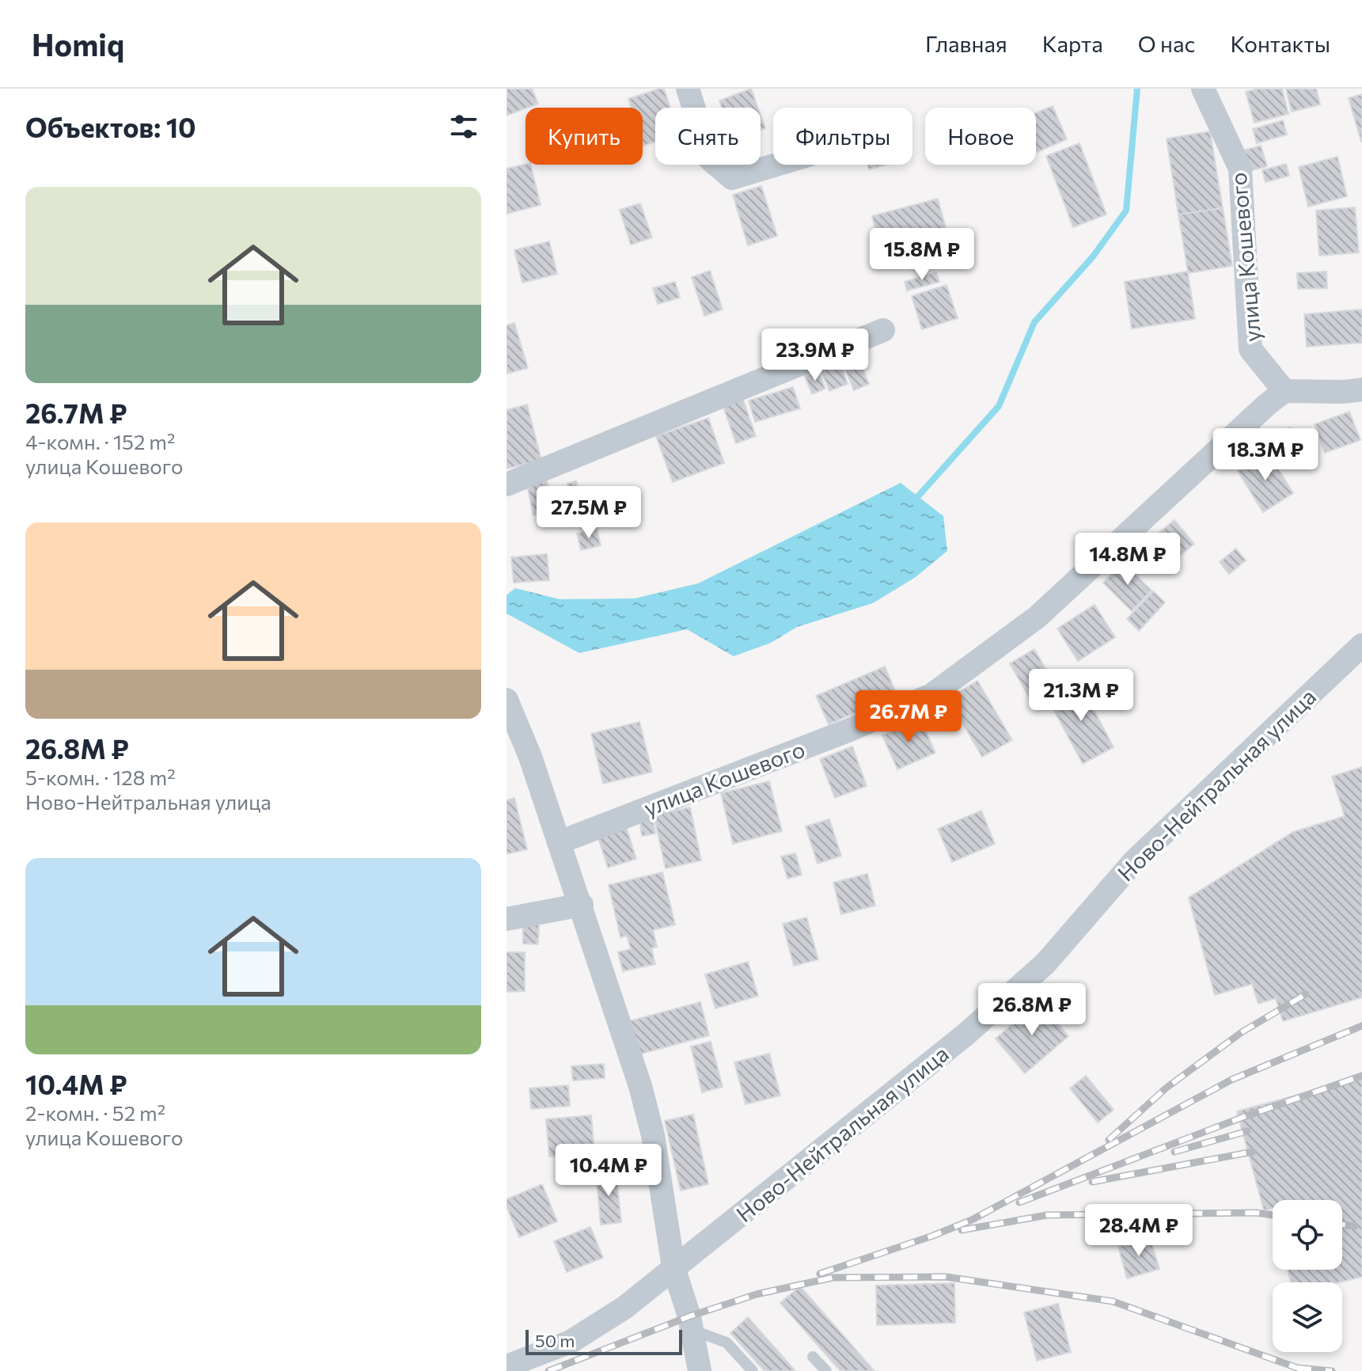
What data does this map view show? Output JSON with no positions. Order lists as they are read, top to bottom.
{
  "streets": {
    "street": ["улица Кошевого", "Ново-Нейтральная улица"]
  },
  "scale_bar": "50 m",
  "page": {
    "header": "Homiq",
    "nav": [
      "Главная",
      "Карта",
      "О нас",
      "Контакты"
    ],
    "heading": "Объектов: 10",
    "chip": [
      "Купить",
      "Снять",
      "Фильтры",
      "Новое"
    ],
    "list": [
      {
        "name": "26.7M ₽",
        "note": "4-комн. · 152 m² · улица Кошевого"
      },
      {
        "name": "26.8M ₽",
        "note": "5-комн. · 128 m² · Ново-Нейтральная улица"
      },
      {
        "name": "10.4M ₽",
        "note": "2-комн. · 52 m² · улица Кошевого"
      }
    ],
    "price": [
      "15.8M ₽",
      "23.9M ₽",
      "18.3M ₽",
      "27.5M ₽",
      "14.8M ₽",
      "21.3M ₽",
      "26.7M ₽",
      "26.8M ₽",
      "10.4M ₽",
      "28.4M ₽"
    ],
    "scale": "50 m"
  }
}
